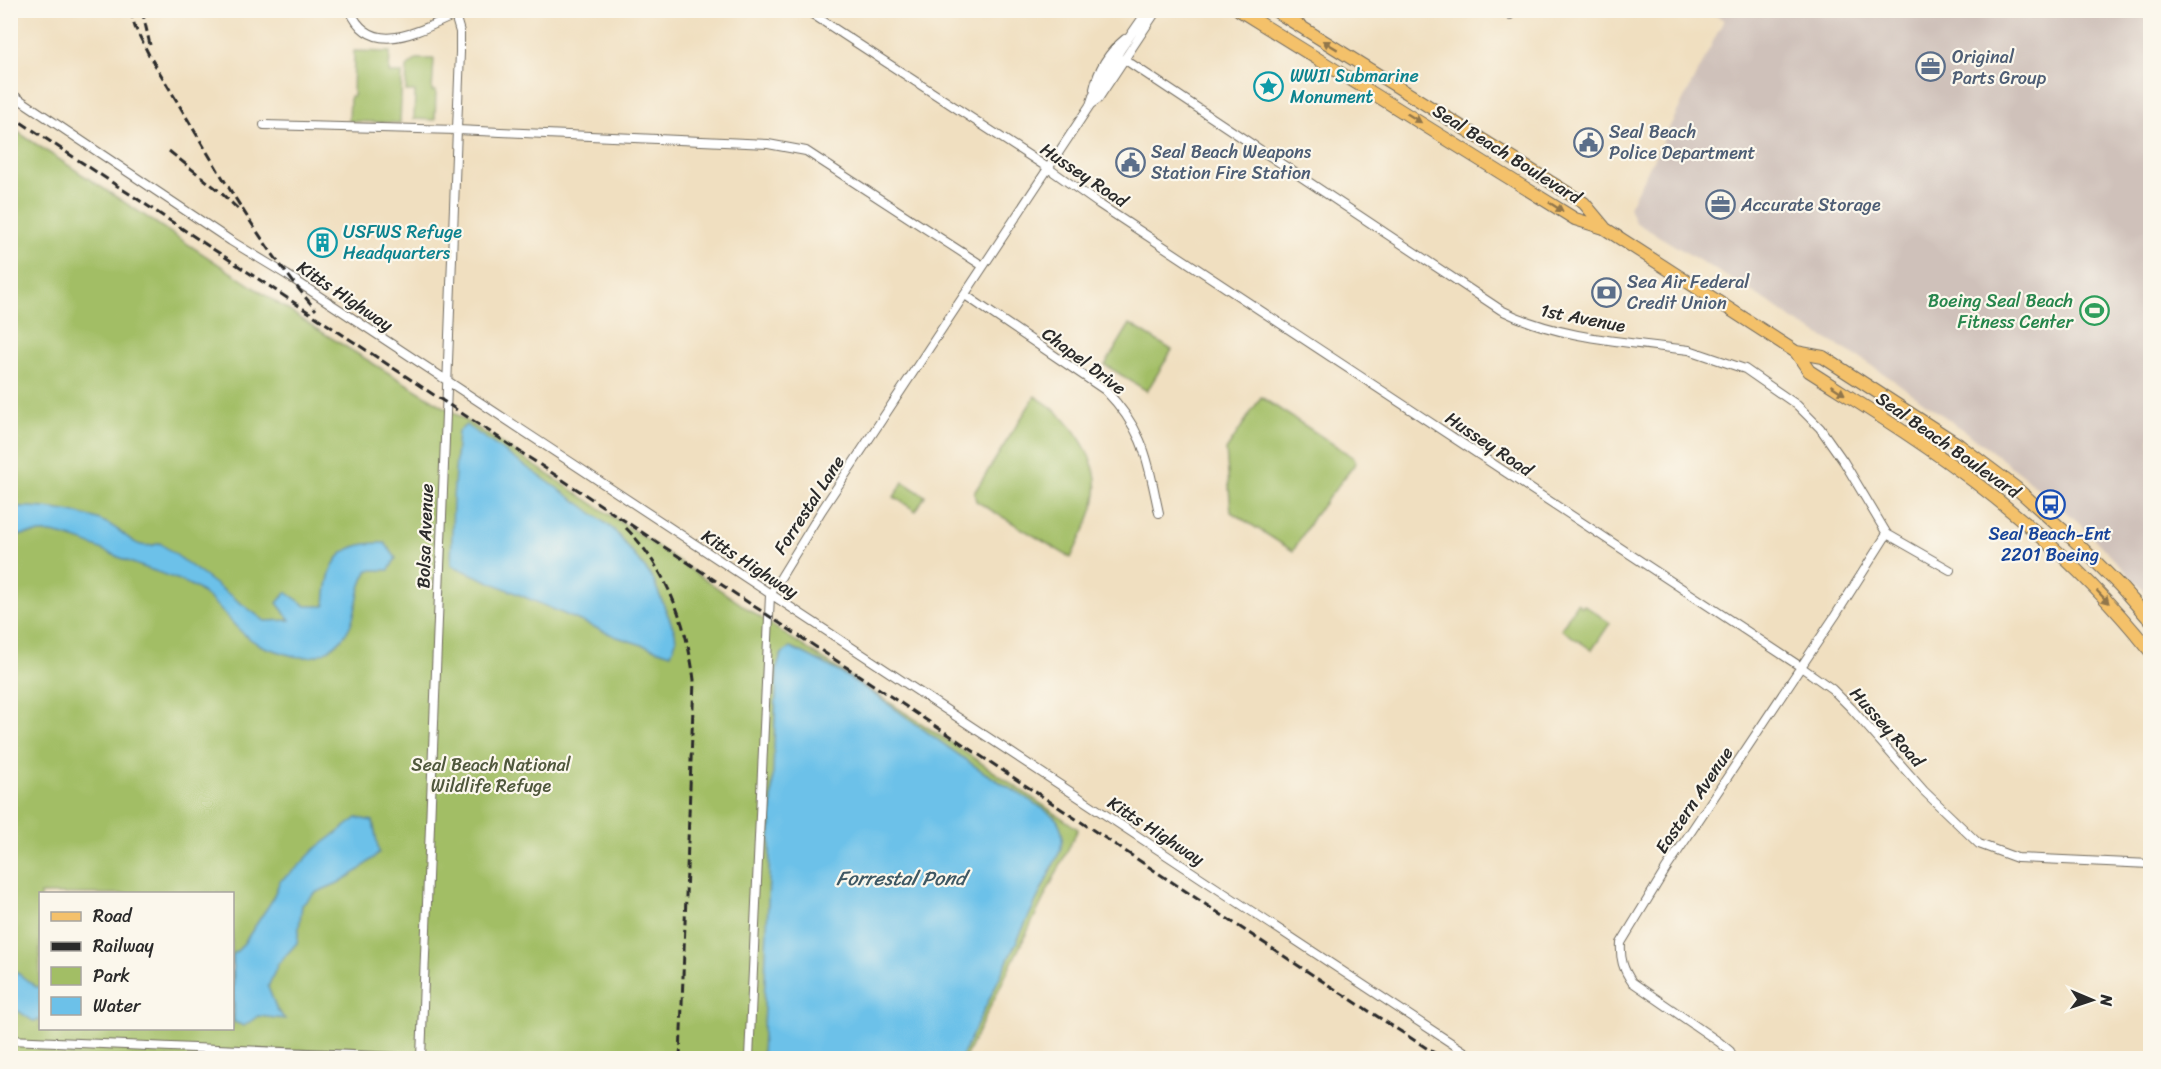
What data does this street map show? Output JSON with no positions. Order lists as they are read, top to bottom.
{
  "streets": {
    "main road": ["Seal Beach Boulevard"],
    "street": [
      "Hussey Road",
      "Kitts Highway",
      "1st Avenue",
      "Chapel Drive",
      "Forrestal Lane",
      "Bolsa Avenue",
      "Eastern Avenue"
    ]
  },
  "crossings": [
    ["Hussey Road", "Forrestal Lane"],
    ["Hussey Road", "Eastern Avenue"],
    ["Kitts Highway", "Forrestal Lane"],
    ["Kitts Highway", "Bolsa Avenue"],
    ["1st Avenue", "Forrestal Lane"],
    ["1st Avenue", "Eastern Avenue"],
    ["Chapel Drive", "Forrestal Lane"]
  ],
  "water": ["Forrestal Pond"],
  "parks": ["Seal Beach National Wildlife Refuge"],
  "places": {
    "office": ["Original Parts Group", "Accurate Storage"],
    "place": ["WWII Submarine Monument"],
    "public building": ["Seal Beach Police Department", "Seal Beach Weapons Station Fire Station"],
    "building": ["USFWS Refuge Headquarters"],
    "bank": ["Sea Air Federal Credit Union"],
    "sports": ["Boeing Seal Beach Fitness Center"],
    "bus stop": ["Seal Beach-Ent 2201 Boeing"]
  },
  "legend": [
    "Road",
    "Railway",
    "Park",
    "Water"
  ],
  "north": "right"
}
